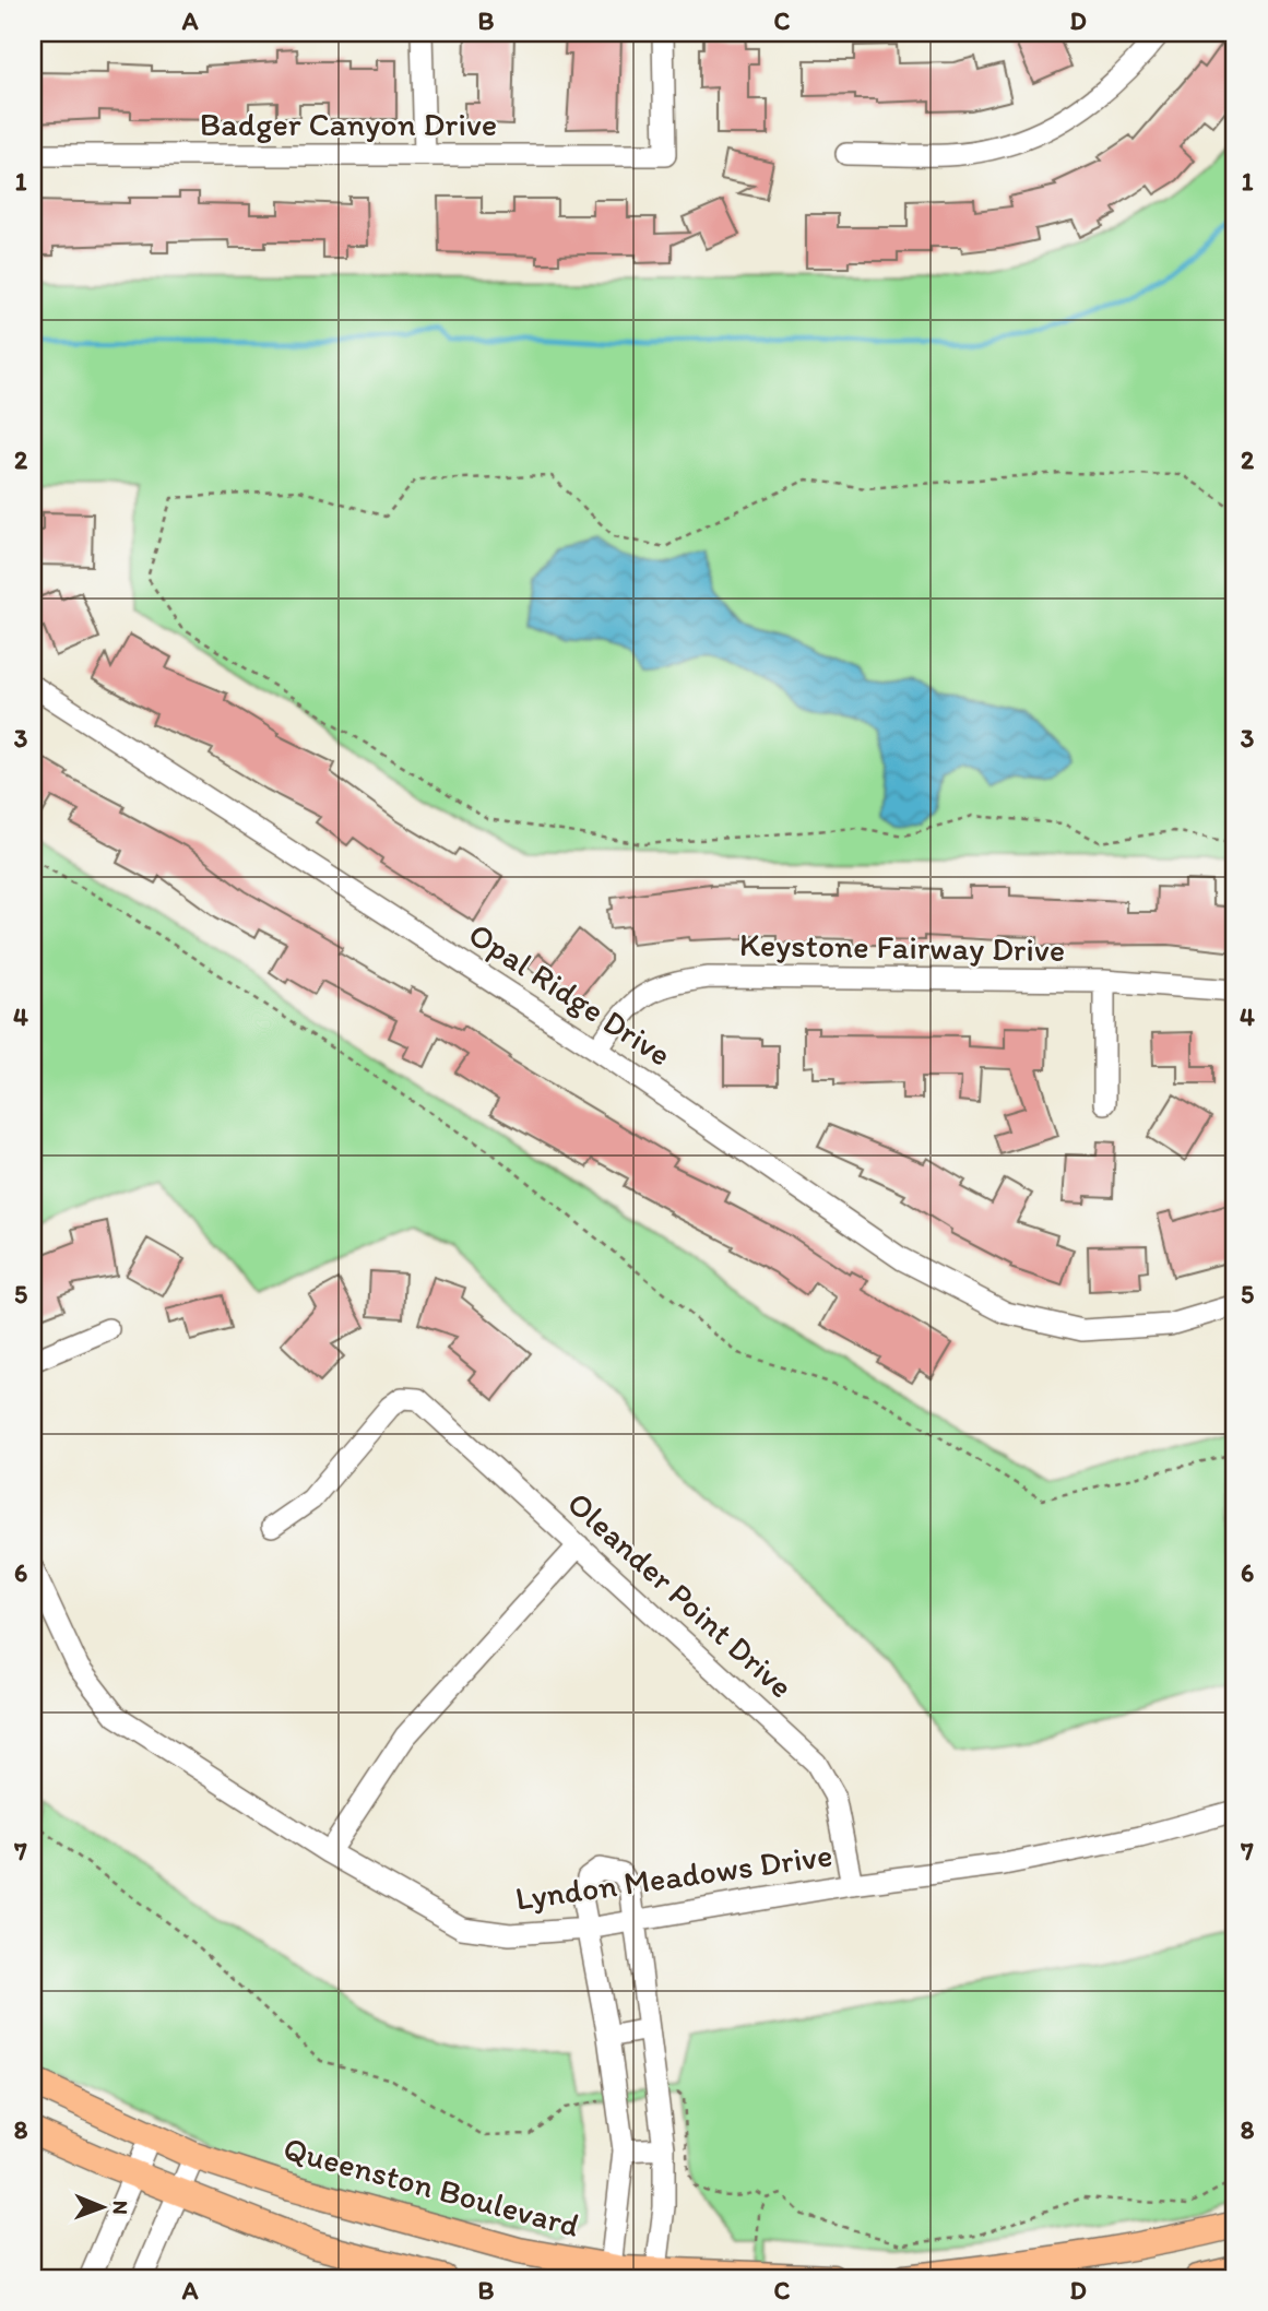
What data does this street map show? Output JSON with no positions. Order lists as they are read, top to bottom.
{
  "streets": {
    "main road": ["Queenston Boulevard"],
    "street": [
      "Badger Canyon Drive",
      "Keystone Fairway Drive",
      "Opal Ridge Drive",
      "Oleander Point Drive",
      "Lyndon Meadows Drive"
    ]
  },
  "crossings": [
    ["Keystone Fairway Drive", "Opal Ridge Drive"],
    ["Oleander Point Drive", "Lyndon Meadows Drive"]
  ],
  "north": "right",
  "grid": {
    "columns": [
      "A",
      "B",
      "C",
      "D"
    ],
    "rows": [
      "1",
      "2",
      "3",
      "4",
      "5",
      "6",
      "7",
      "8"
    ]
  }
}
